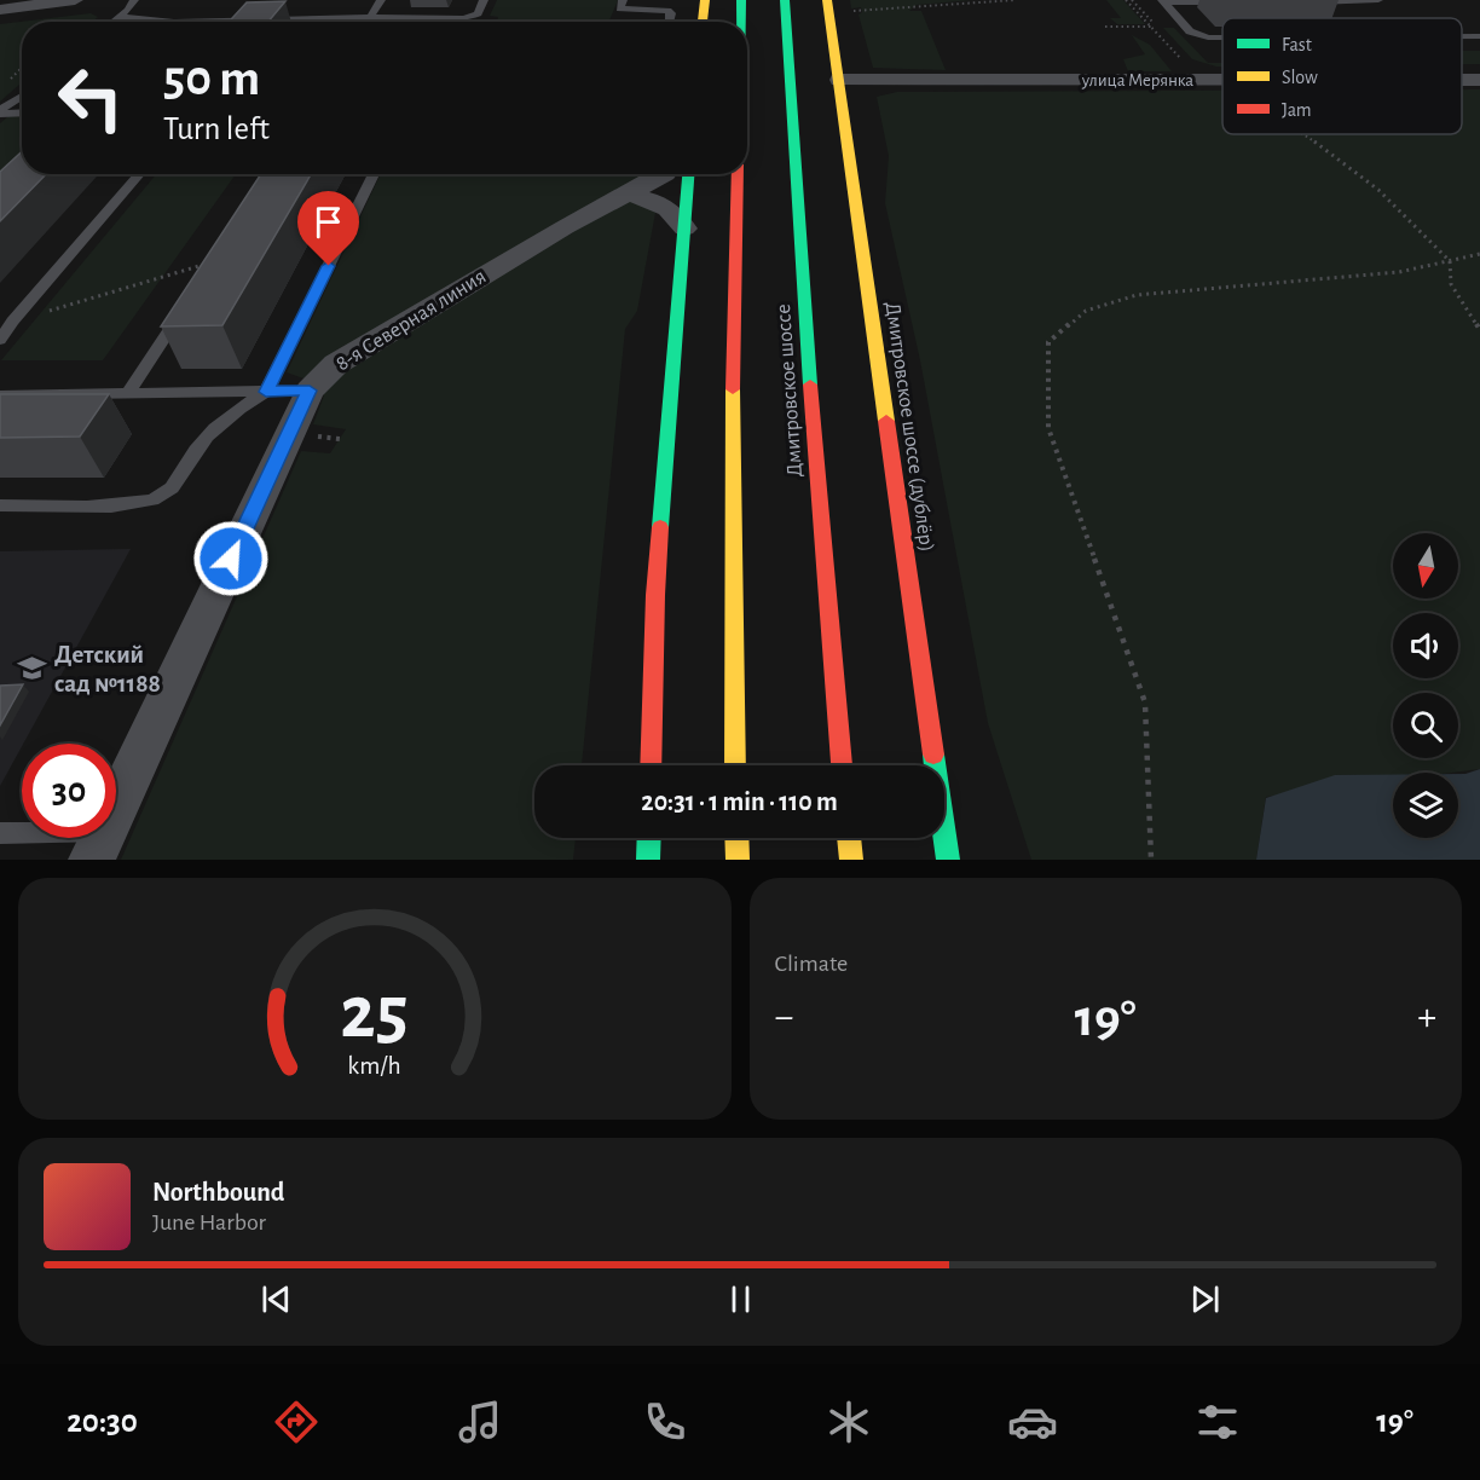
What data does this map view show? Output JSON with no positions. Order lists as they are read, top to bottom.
{
  "streets": {
    "main road": ["Дмитровское шоссе", "Дмитровское шоссе (дублёр)"],
    "street": ["улица Мерянка", "8-я Северная линия"]
  },
  "crossings": [
    ["улица Мерянка", "Дмитровское шоссе (дублёр)"]
  ],
  "places": {
    "school or university": ["Детский сад №1188"]
  },
  "legend": ["Fast", "Slow", "Jam"],
  "north": "bottom",
  "page": {
    "turn": ["50 m", "Turn left"],
    "limit": "30",
    "trip": "20:31 · 1 min · 110 m",
    "tile": "Climate",
    "heat": ["−", "19°", "+"],
    "song": ["Northbound", "June Harbor"],
    "tabs": ["20:30", "19°"],
    "gauge": ["25", "km/h"]
  }
}
